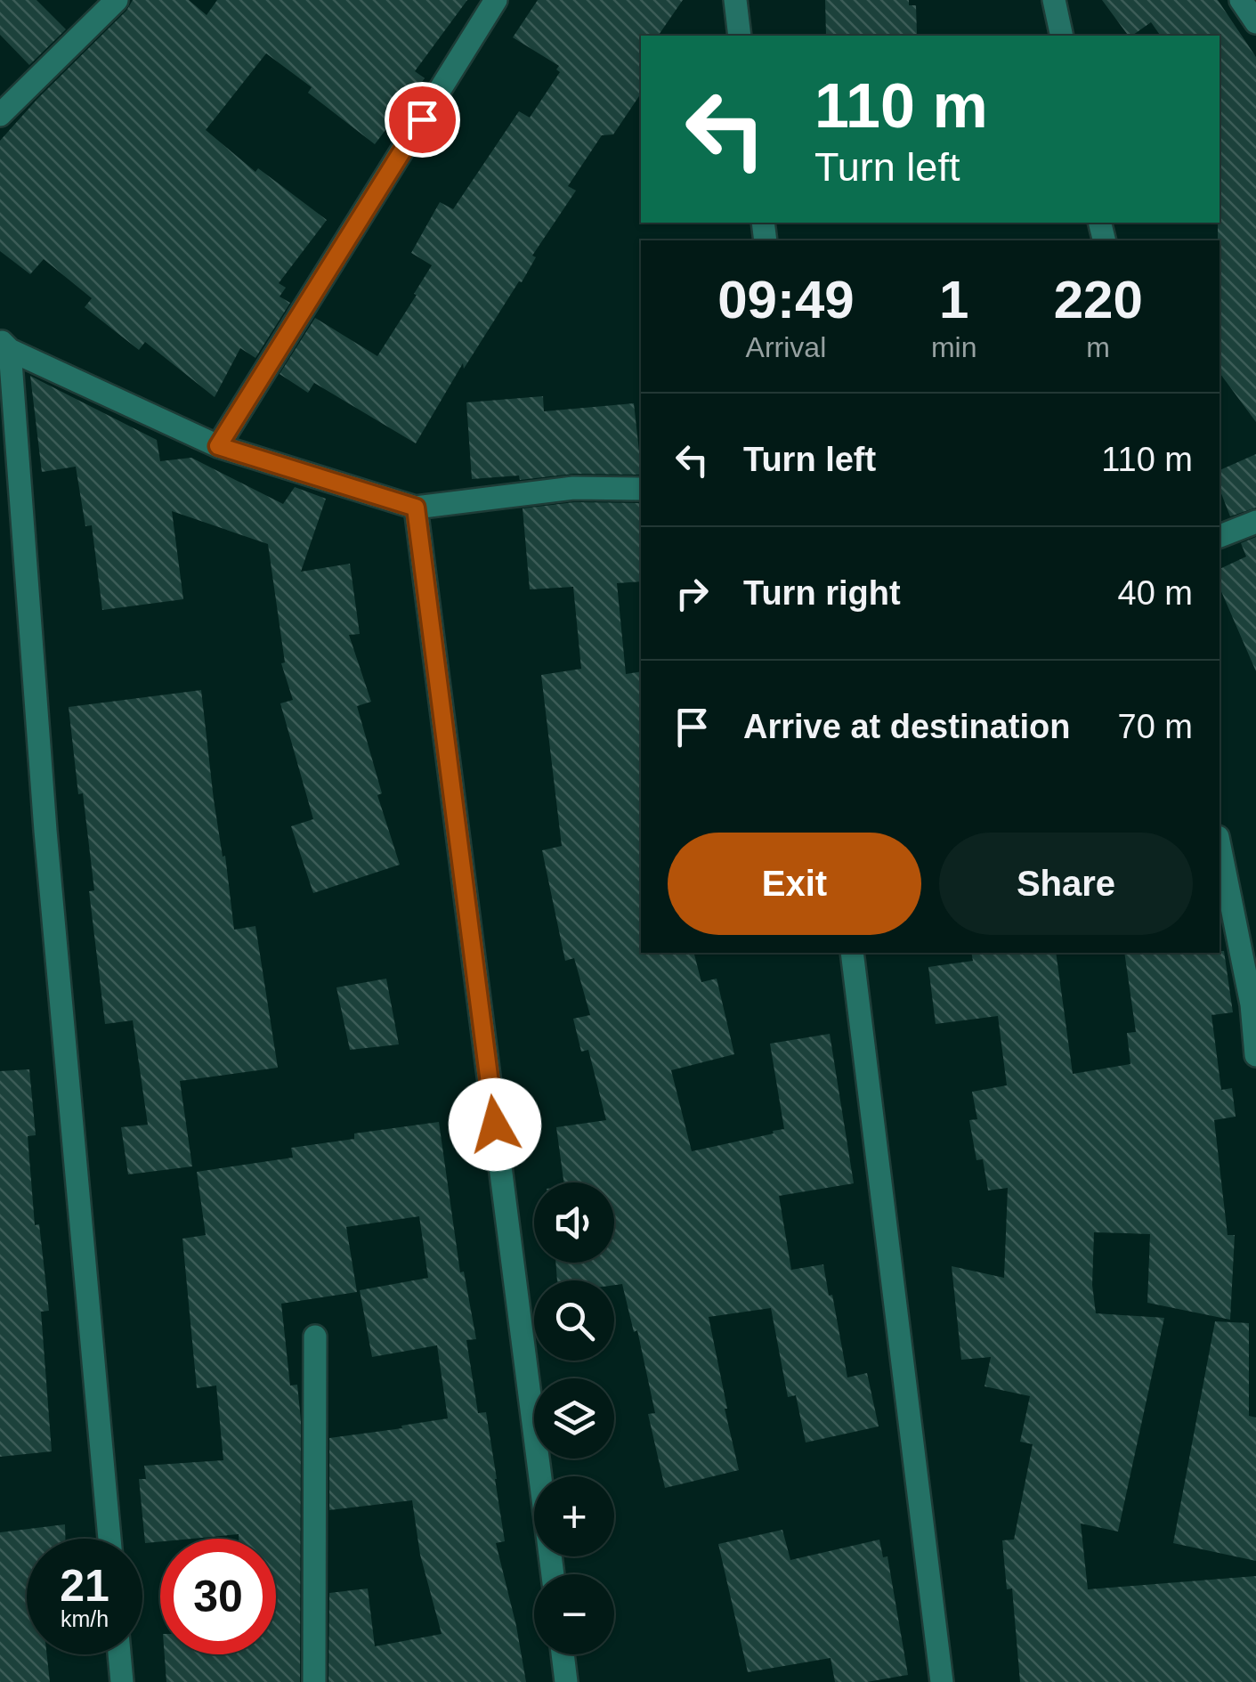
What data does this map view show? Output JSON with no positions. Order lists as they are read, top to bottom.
{
  "page": {
    "turn": ["110 m", "Turn left"],
    "eta": [
      "09:49",
      "Arrival",
      "1",
      "min",
      "220",
      "m"
    ],
    "list": [
      {
        "name": "Turn left",
        "value": "110 m"
      },
      {
        "name": "Turn right",
        "value": "40 m"
      },
      {
        "name": "Arrive at destination",
        "value": "70 m"
      }
    ],
    "buttons": ["Exit", "Share"],
    "map_buttons": ["+", "−"],
    "speed": "21 km/h",
    "limit": "30"
  }
}
